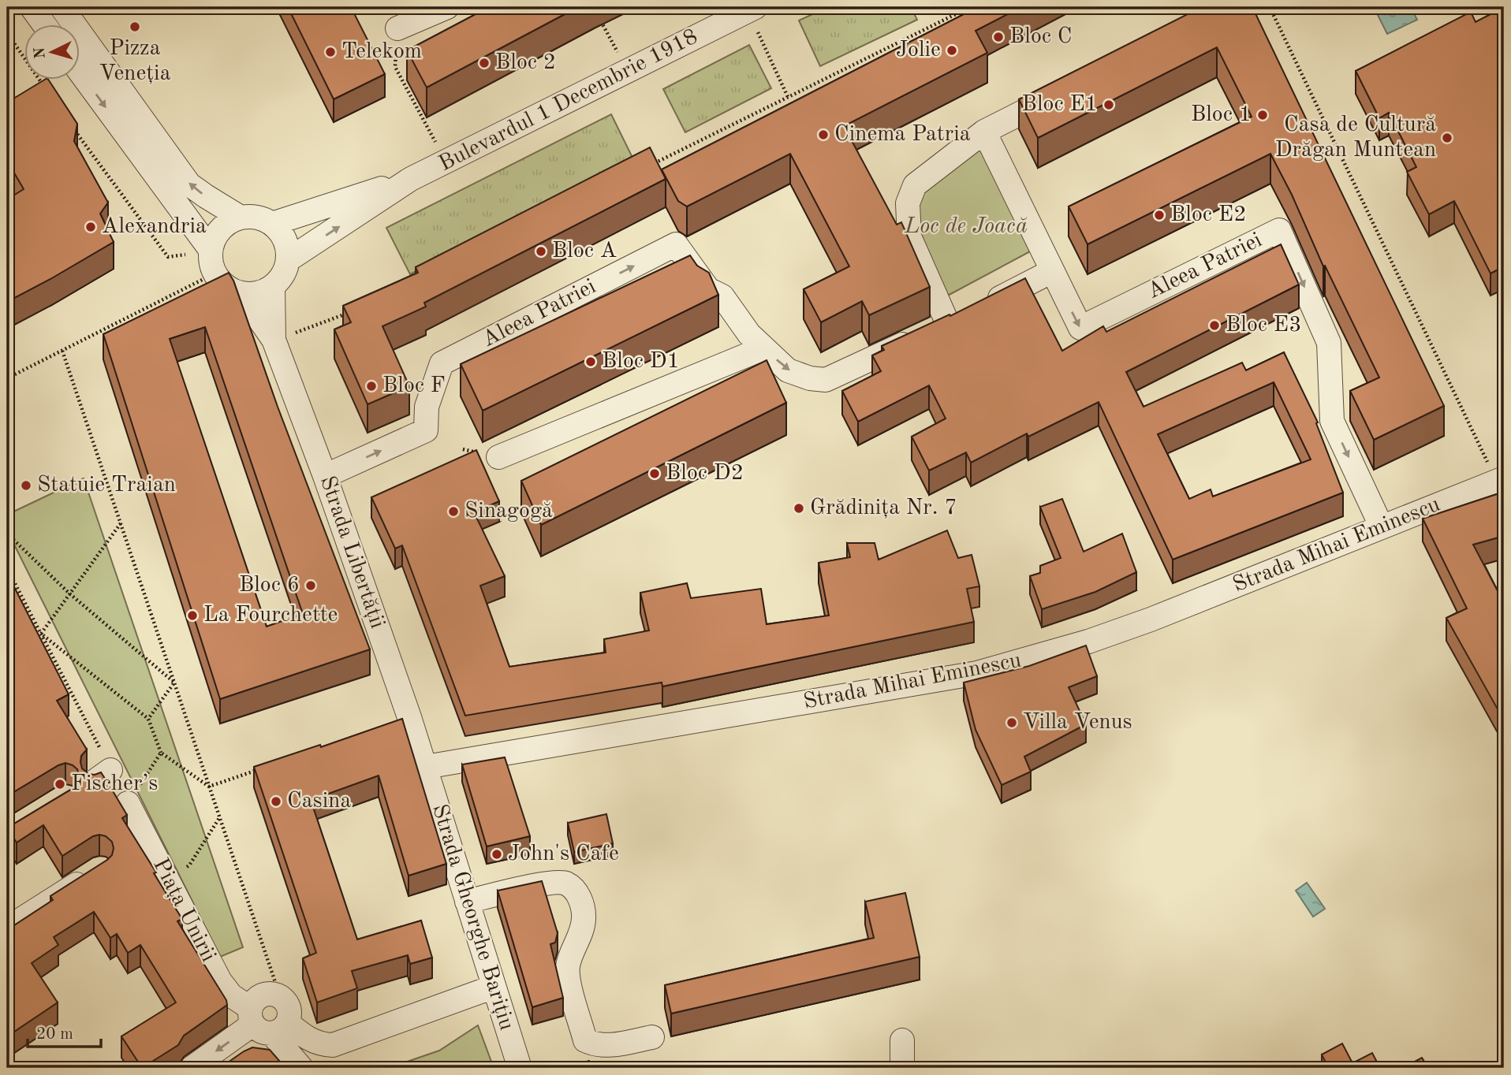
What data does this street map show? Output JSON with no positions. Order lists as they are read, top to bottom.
{
  "streets": {
    "street": [
      "Bulevardul 1 Decembrie 1918",
      "Aleea Patriei",
      "Strada Mihai Eminescu",
      "Strada Libertății",
      "Piața Unirii",
      "Strada Gheorghe Barițiu"
    ]
  },
  "crossings": [
    ["Aleea Patriei", "Strada Mihai Eminescu"],
    ["Aleea Patriei", "Strada Libertății"],
    ["Strada Mihai Eminescu", "Strada Libertății"],
    ["Strada Mihai Eminescu", "Strada Gheorghe Barițiu"],
    ["Strada Libertății", "Strada Gheorghe Barițiu"]
  ],
  "parks": ["Loc de Joacă"],
  "places": [
    "Pizza Veneția",
    "Bloc C",
    "Jolie",
    "Telekom",
    "Bloc 2",
    "Bloc E1",
    "Bloc 1",
    "Cinema Patria",
    "Casa de Cultură Drăgan Muntean",
    "Bloc E2",
    "Alexandria",
    "Bloc A",
    "Bloc E3",
    "Bloc D1",
    "Bloc F",
    "Bloc D2",
    "Statuie Traian",
    "Grădinița Nr. 7",
    "Sinagogă",
    "Bloc 6",
    "La Fourchette",
    "Villa Venus",
    "Fischer’s",
    "Casina",
    "John's Cafe"
  ],
  "scale_bar": "20 m",
  "north": "left"
}
